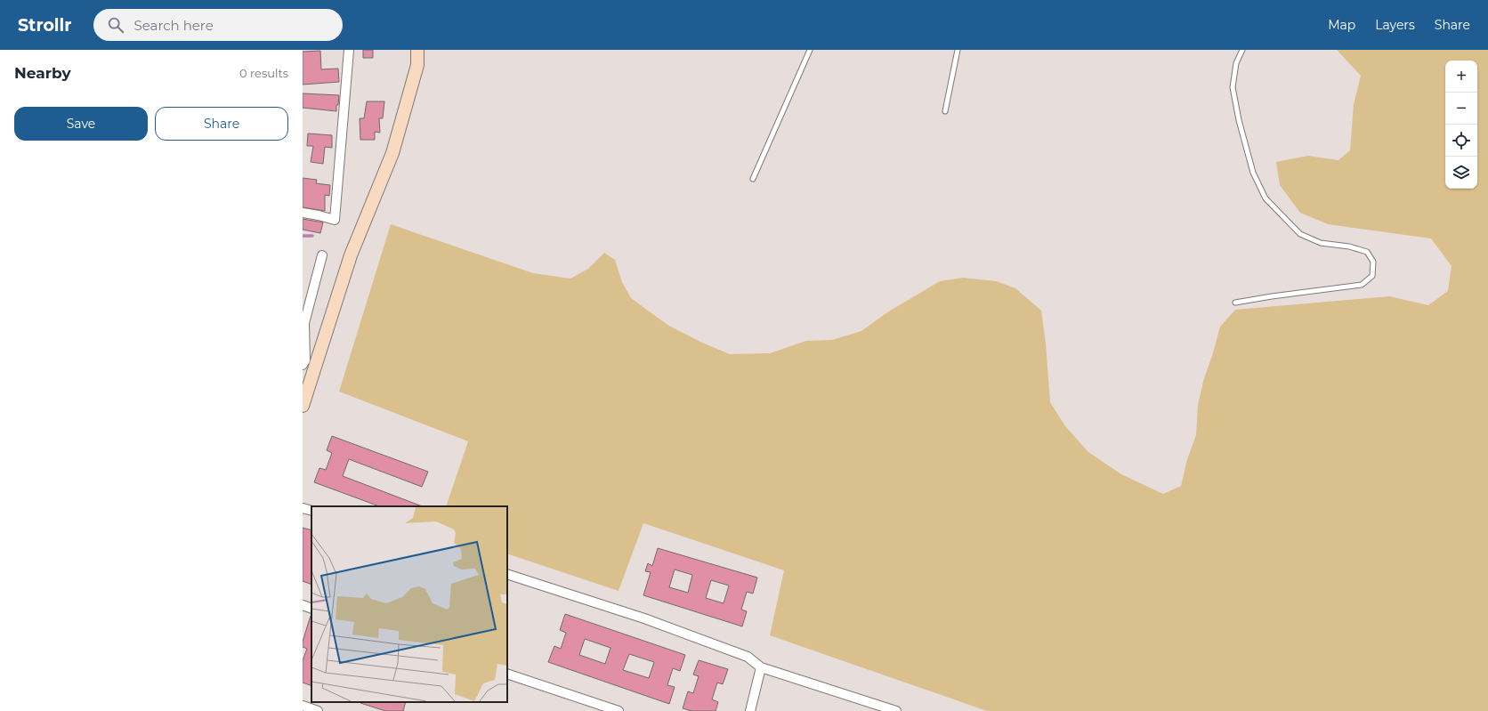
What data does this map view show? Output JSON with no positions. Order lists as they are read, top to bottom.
{
  "page": {
    "header": "Strollr",
    "search": "Search here",
    "nav": ["Map", "Layers", "Share"],
    "heading": ["Nearby", "0 results"],
    "map_buttons": ["+", "−"],
    "buttons": ["Save", "Share"]
  }
}
